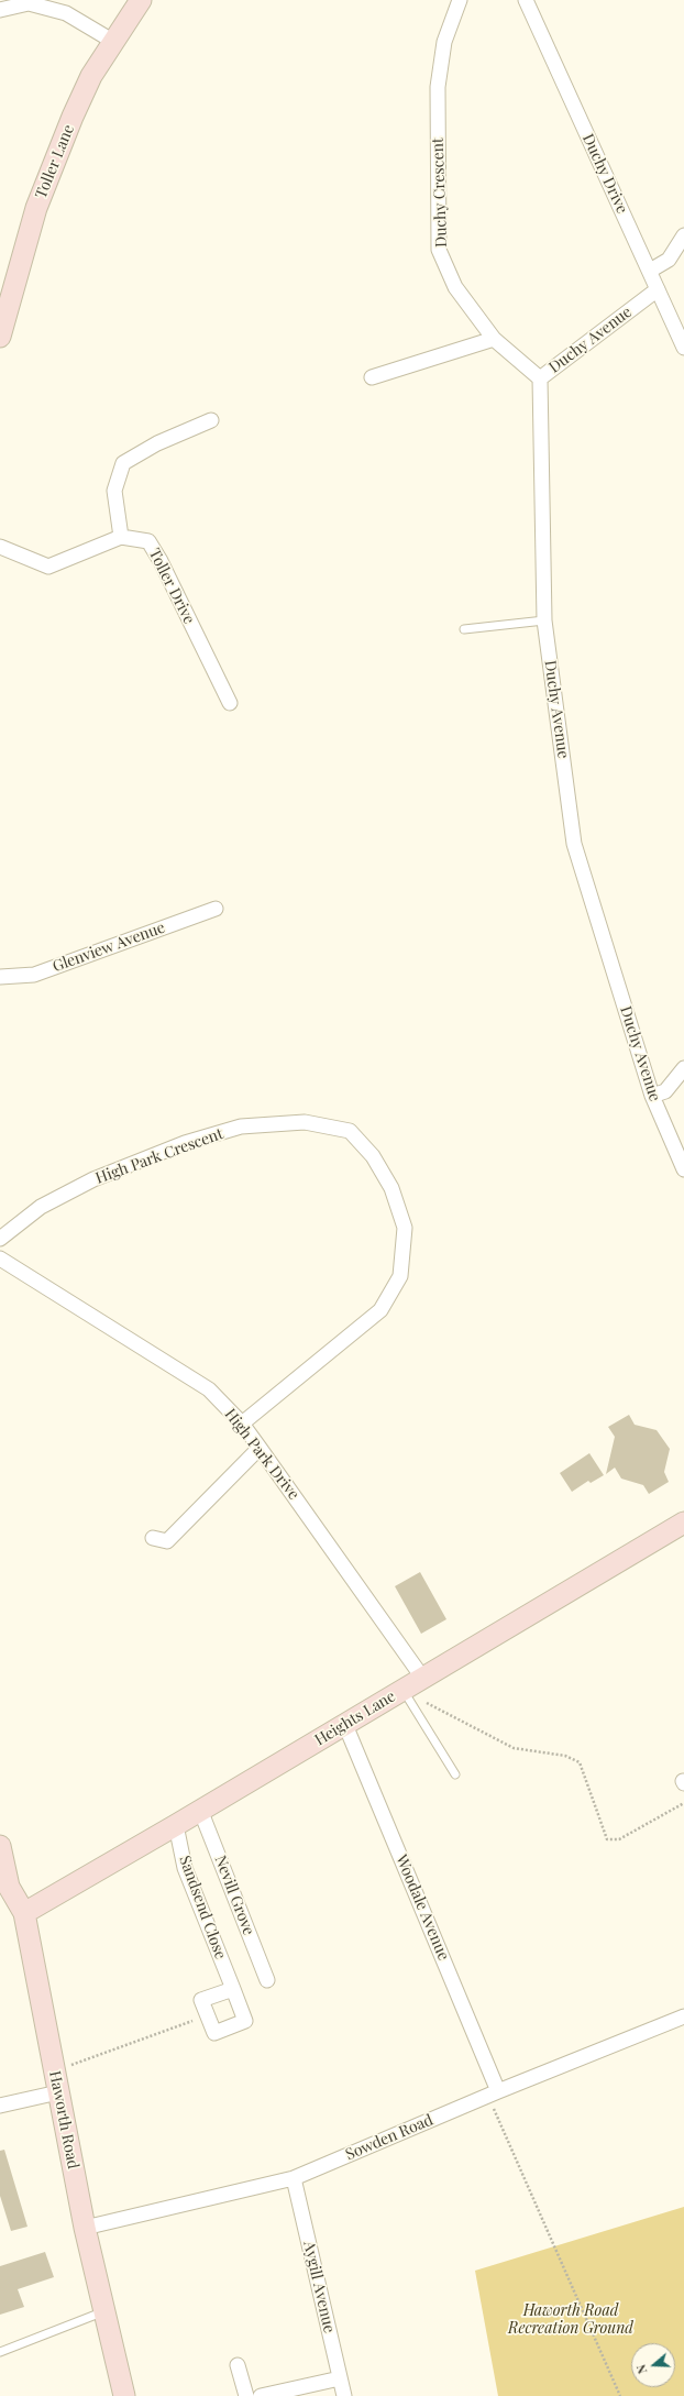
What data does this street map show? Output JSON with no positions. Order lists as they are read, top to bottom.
{
  "streets": {
    "main road": ["Toller Lane", "Heights Lane", "Haworth Road"],
    "street": [
      "Duchy Drive",
      "Duchy Crescent",
      "Duchy Avenue",
      "Toller Drive",
      "Glenview Avenue",
      "High Park Crescent",
      "High Park Drive",
      "Nevill Grove",
      "Sandsend Close",
      "Woodale Avenue",
      "Sowden Road",
      "Aygill Avenue"
    ]
  },
  "crossings": [
    ["Duchy Drive", "Duchy Avenue"],
    ["Duchy Crescent", "Duchy Avenue"],
    ["High Park Crescent", "High Park Drive"],
    ["High Park Drive", "Heights Lane"],
    ["Heights Lane", "Nevill Grove"],
    ["Heights Lane", "Sandsend Close"],
    ["Heights Lane", "Woodale Avenue"],
    ["Heights Lane", "Haworth Road"],
    ["Woodale Avenue", "Sowden Road"],
    ["Haworth Road", "Sowden Road"],
    ["Sowden Road", "Aygill Avenue"]
  ],
  "parks": ["Haworth Road Recreation Ground"],
  "north": "left"
}
